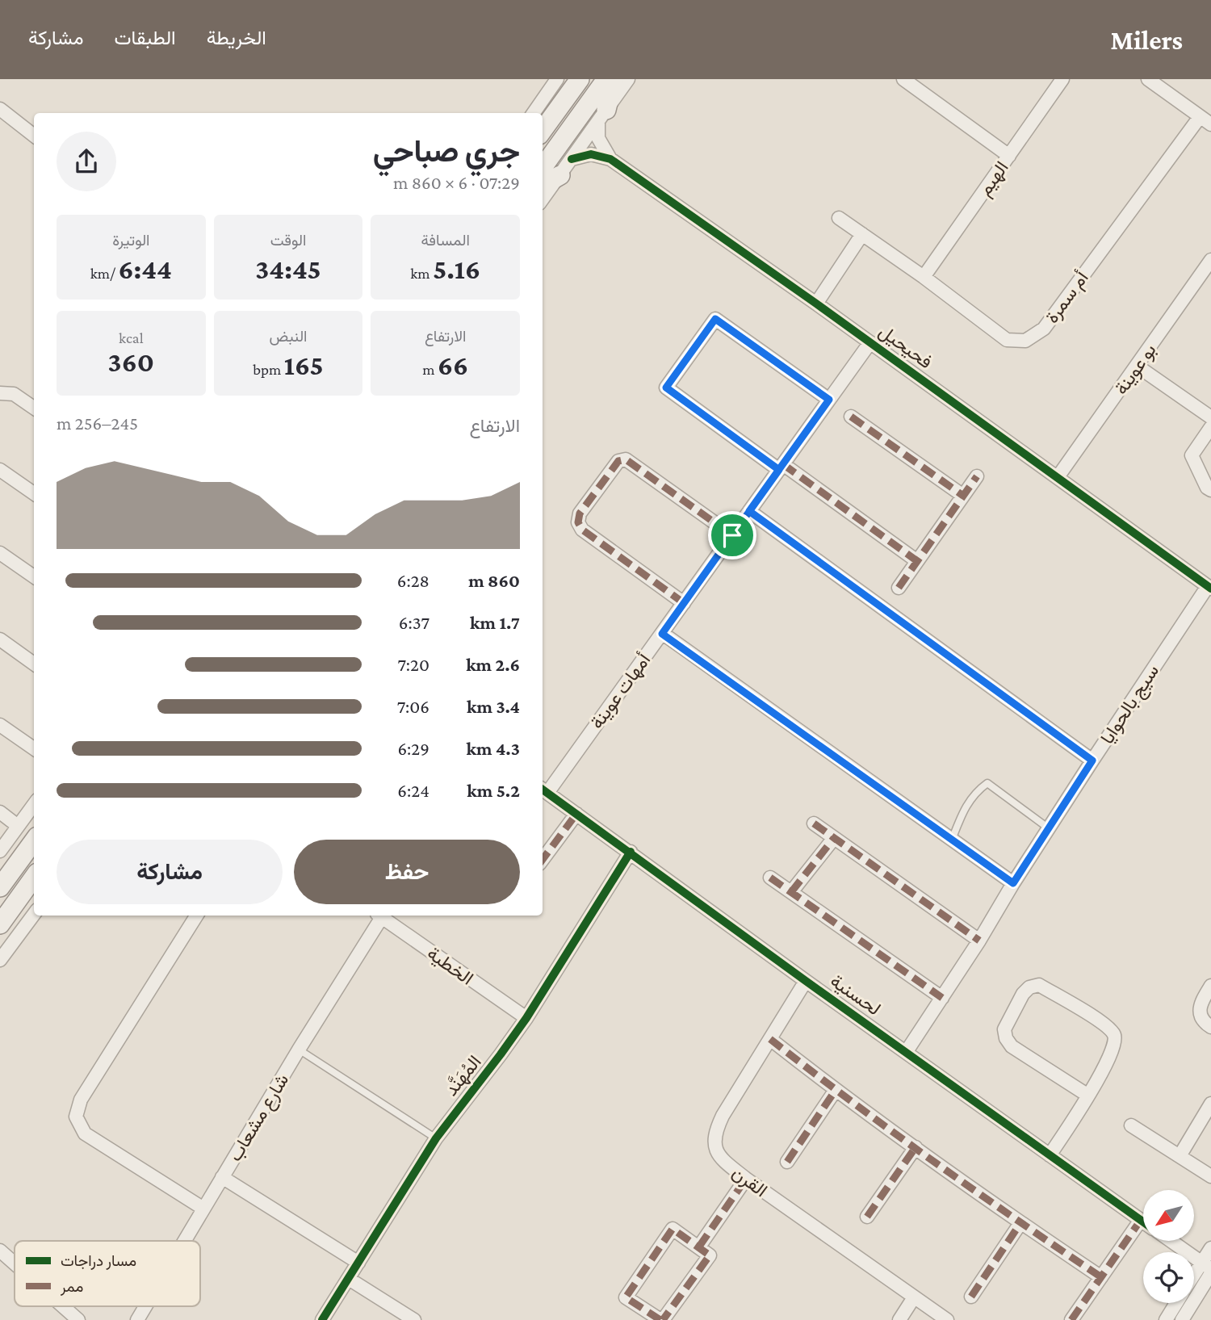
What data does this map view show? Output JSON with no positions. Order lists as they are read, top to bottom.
{
  "streets": {
    "street": [
      "الهيم",
      "أم سمرة",
      "فحيحيل",
      "بو عوينة",
      "أمهات عوينة",
      "سيج بالحوايا",
      "الخطية",
      "لحسنية",
      "المُهَنَّد",
      "شارع مشعاب",
      "القرن"
    ]
  },
  "crossings": [
    ["الهيم", "أم سمرة"],
    ["فحيحيل", "بو عوينة"],
    ["فحيحيل", "أمهات عوينة"],
    ["فحيحيل", "سيج بالحوايا"],
    ["أمهات عوينة", "لحسنية"],
    ["سيج بالحوايا", "لحسنية"],
    ["الخطية", "المُهَنَّد"],
    ["لحسنية", "المُهَنَّد"],
    ["لحسنية", "القرن"]
  ],
  "legend": ["مسار دراجات", "ممر"],
  "north": "bottom left",
  "page": {
    "header": "Milers",
    "nav": ["الخريطة", "الطبقات", "مشاركة"],
    "heading": ["جري صباحي", "07:29 · 6 × 860 m"],
    "stats": [
      ["المسافة", "5.16 km"],
      ["الوقت", "34:45"],
      ["الوتيرة", "6:44 /km"],
      ["الارتفاع", "66 m"],
      ["النبض", "165 bpm"],
      ["kcal", "360"]
    ],
    "chart": ["الارتفاع", "245–256 m"],
    "list": [
      {
        "name": "860 m",
        "note": "6:28"
      },
      {
        "name": "1.7 km",
        "note": "6:37"
      },
      {
        "name": "2.6 km",
        "note": "7:20"
      },
      {
        "name": "3.4 km",
        "note": "7:06"
      },
      {
        "name": "4.3 km",
        "note": "6:29"
      },
      {
        "name": "5.2 km",
        "note": "6:24"
      }
    ],
    "buttons": ["حفظ", "مشاركة"]
  }
}
